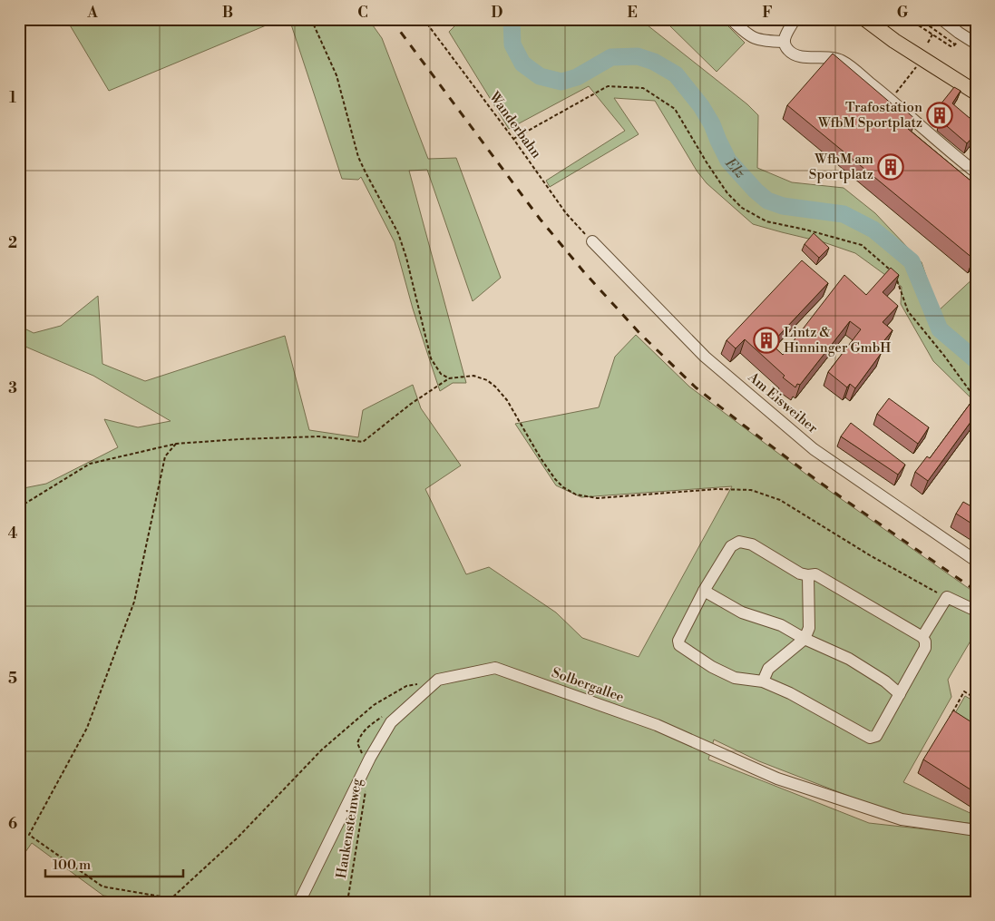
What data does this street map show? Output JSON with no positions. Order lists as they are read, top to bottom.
{
  "streets": {
    "street": ["Am Eisweiher", "Solbergallee"],
    "path": ["Wanderbahn", "Haukensteinweg"]
  },
  "crossings": [
    ["Wanderbahn", "Am Eisweiher"]
  ],
  "water": ["Elz"],
  "places": {
    "building": ["Trafostation WfbM Sportplatz", "WfbM am Sportplatz", "Lintz & Hinninger GmbH"]
  },
  "scale_bar": "100 m",
  "grid": {
    "columns": [
      "A",
      "B",
      "C",
      "D",
      "E",
      "F",
      "G"
    ],
    "rows": [
      "1",
      "2",
      "3",
      "4",
      "5",
      "6"
    ]
  }
}
